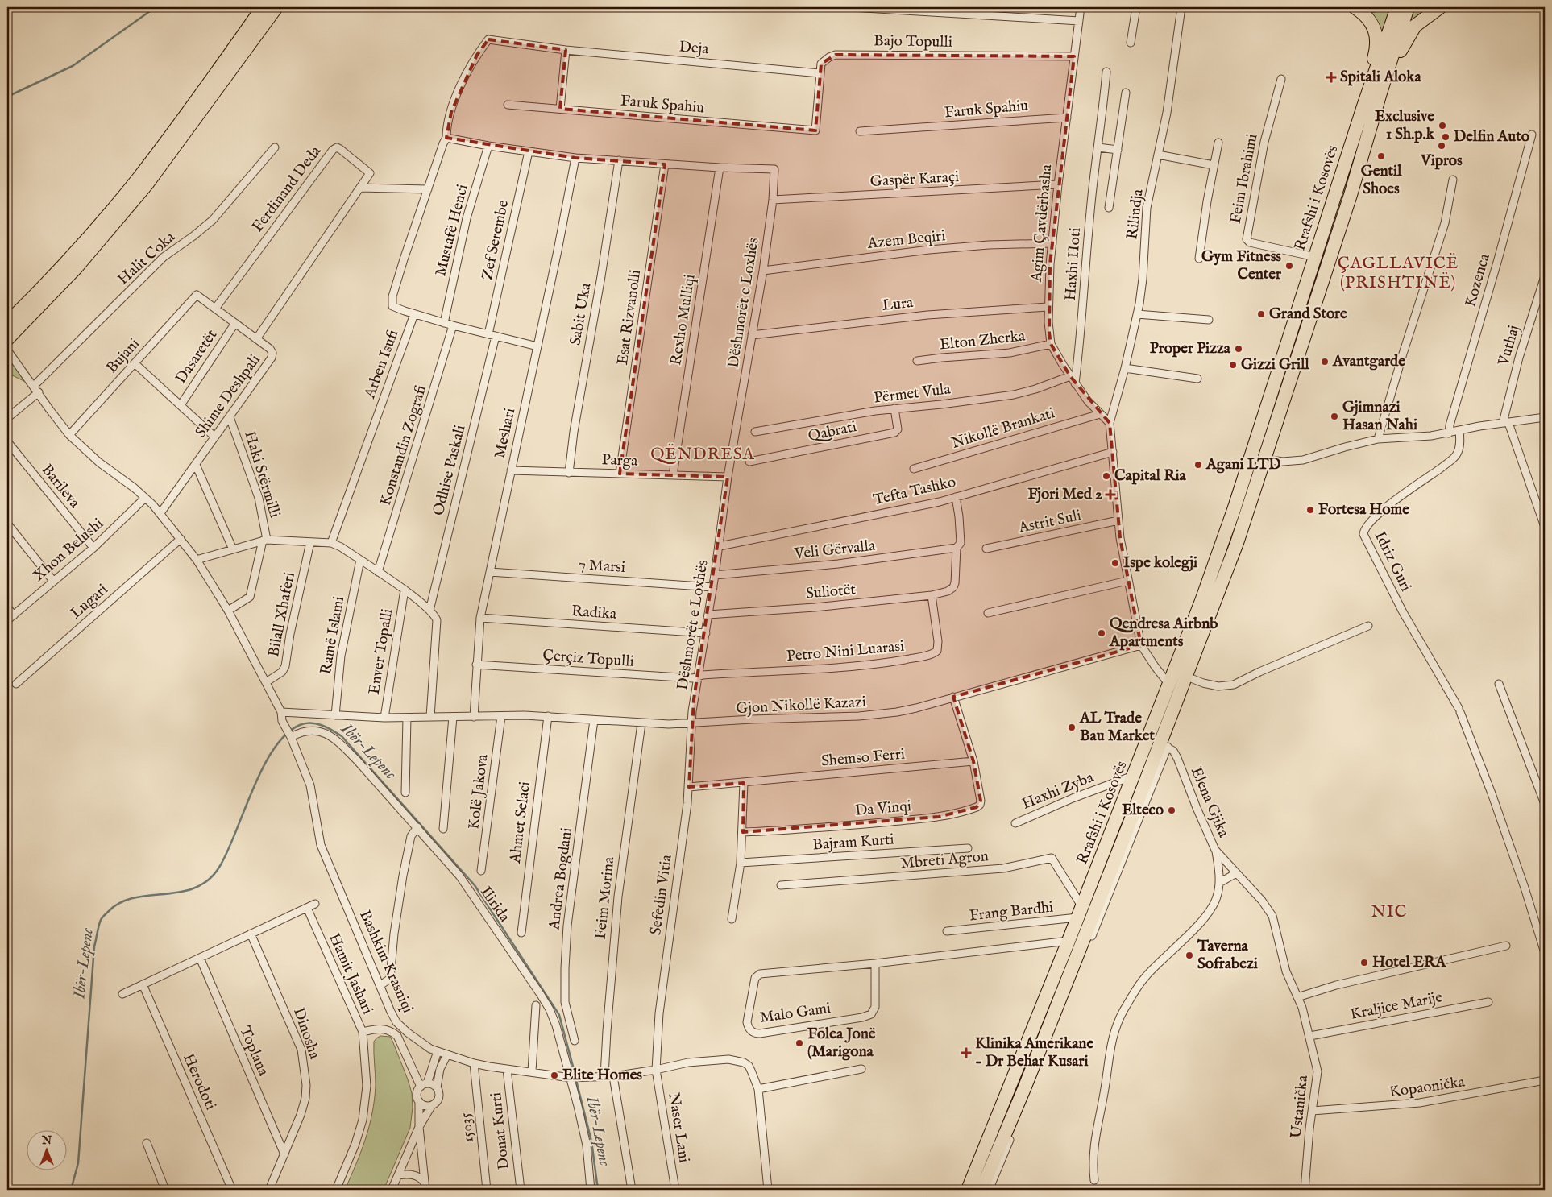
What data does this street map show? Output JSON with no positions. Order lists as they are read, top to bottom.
{
  "streets": {
    "highway": ["Rrafshi i Kosovës"],
    "street": [
      "Bajo Topulli",
      "Deja",
      "Faruk Spahiu",
      "Feim Ibrahimi",
      "Gaspër Karaçi",
      "Ferdinand Deda",
      "Rilindja",
      "Agim Çavdërbasha",
      "Mustafë Henci",
      "Zef Serembe",
      "Azem Beqiri",
      "Halit Coka",
      "Haxhi Hoti",
      "Kozenca",
      "Dëshmorët e Loxhës",
      "Lura",
      "Sabit Uka",
      "Esat Rizvanolli",
      "Rexho Mulliqi",
      "Elton Zherka",
      "Vuthaj",
      "Bujani",
      "Dasaretët",
      "Arben Isufi",
      "Përmet Vula",
      "Shime Deshpali",
      "Nikollë Brankati",
      "Qabrati",
      "Meshari",
      "Konstandin Zografi",
      "Parga",
      "Odhise Paskali",
      "Haki Stërmilli",
      "Barileva",
      "Tefta Tashko",
      "Astrit Suli",
      "Xhon Belushi",
      "Veli Gërvalla",
      "Idriz Guri",
      "7 Marsi",
      "Suliotët",
      "Lugari",
      "Radika",
      "Bilall Xhaferi",
      "Ramë Islami",
      "Enver Topalli",
      "Petro Nini Luarasi",
      "Çerçiz Topulli",
      "Gjon Nikollë Kazazi",
      "Shemso Ferri",
      "Haxhi Zyba",
      "Kolë Jakova",
      "Elena Gjika",
      "Da Vinqi",
      "Ahmet Selaci",
      "Bajram Kurti",
      "Mbreti Agron",
      "Andrea Bogdani",
      "Sefedin Vitia",
      "Feim Morina",
      "Ilirida",
      "Frang Bardhi",
      "Bashkim Krasniqi",
      "Hamit Jashari",
      "Kraljice Marije",
      "Malo Gami",
      "Dinosha",
      "Toplana",
      "Herodoti",
      "Kopaonička",
      "Ustanička",
      "15035",
      "Naser Lani",
      "Donat Kurti"
    ]
  },
  "crossings": [
    ["Bajo Topulli", "Deja"],
    ["Bajo Topulli", "Faruk Spahiu"],
    ["Bajo Topulli", "Agim Çavdërbasha"],
    ["Deja", "Dëshmorët e Loxhës"],
    ["Faruk Spahiu", "Agim Çavdërbasha"],
    ["Feim Ibrahimi", "Rrafshi i Kosovës"],
    ["Gaspër Karaçi", "Agim Çavdërbasha"],
    ["Gaspër Karaçi", "Dëshmorët e Loxhës"],
    ["Ferdinand Deda", "Shime Deshpali"],
    ["Rrafshi i Kosovës", "Haxhi Zyba"],
    ["Rrafshi i Kosovës", "Elena Gjika"],
    ["Rrafshi i Kosovës", "Mbreti Agron"],
    ["Rrafshi i Kosovës", "Frang Bardhi"],
    ["Rrafshi i Kosovës", "Malo Gami"],
    ["Rilindja", "Agim Çavdërbasha"],
    ["Agim Çavdërbasha", "Azem Beqiri"],
    ["Agim Çavdërbasha", "Haxhi Hoti"],
    ["Agim Çavdërbasha", "Lura"],
    ["Agim Çavdërbasha", "Elton Zherka"],
    ["Agim Çavdërbasha", "Përmet Vula"],
    ["Agim Çavdërbasha", "Nikollë Brankati"],
    ["Mustafë Henci", "Dëshmorët e Loxhës"],
    ["Mustafë Henci", "Arben Isufi"],
    ["Zef Serembe", "Dëshmorët e Loxhës"],
    ["Zef Serembe", "Arben Isufi"],
    ["Zef Serembe", "Odhise Paskali"],
    ["Azem Beqiri", "Dëshmorët e Loxhës"],
    ["Dëshmorët e Loxhës", "Lura"],
    ["Dëshmorët e Loxhës", "Sabit Uka"],
    ["Dëshmorët e Loxhës", "Esat Rizvanolli"],
    ["Dëshmorët e Loxhës", "Rexho Mulliqi"],
    ["Dëshmorët e Loxhës", "Meshari"],
    ["Dëshmorët e Loxhës", "Parga"],
    ["Dëshmorët e Loxhës", "Tefta Tashko"],
    ["Dëshmorët e Loxhës", "Veli Gërvalla"],
    ["Dëshmorët e Loxhës", "7 Marsi"],
    ["Dëshmorët e Loxhës", "Suliotët"],
    ["Dëshmorët e Loxhës", "Radika"],
    ["Dëshmorët e Loxhës", "Petro Nini Luarasi"],
    ["Dëshmorët e Loxhës", "Çerçiz Topulli"],
    ["Dëshmorët e Loxhës", "Gjon Nikollë Kazazi"],
    ["Dëshmorët e Loxhës", "Sefedin Vitia"],
    ["Sabit Uka", "Parga"],
    ["Esat Rizvanolli", "Parga"],
    ["Rexho Mulliqi", "Parga"],
    ["Bujani", "Shime Deshpali"],
    ["Dasaretët", "Shime Deshpali"],
    ["Arben Isufi", "Meshari"],
    ["Arben Isufi", "Konstandin Zografi"],
    ["Arben Isufi", "Odhise Paskali"],
    ["Përmet Vula", "Qabrati"],
    ["Shime Deshpali", "Haki Stërmilli"],
    ["Meshari", "Parga"],
    ["Meshari", "7 Marsi"],
    ["Meshari", "Radika"],
    ["Meshari", "Çerçiz Topulli"],
    ["Meshari", "Gjon Nikollë Kazazi"],
    ["Barileva", "Xhon Belushi"],
    ["Veli Gërvalla", "Suliotët"],
    ["Suliotët", "Petro Nini Luarasi"],
    ["Ramë Islami", "Gjon Nikollë Kazazi"],
    ["Enver Topalli", "Gjon Nikollë Kazazi"],
    ["Petro Nini Luarasi", "Çerçiz Topulli"],
    ["Gjon Nikollë Kazazi", "Kolë Jakova"],
    ["Gjon Nikollë Kazazi", "Ahmet Selaci"],
    ["Gjon Nikollë Kazazi", "Andrea Bogdani"],
    ["Gjon Nikollë Kazazi", "Sefedin Vitia"],
    ["Gjon Nikollë Kazazi", "Feim Morina"],
    ["Shemso Ferri", "Da Vinqi"],
    ["Shemso Ferri", "Sefedin Vitia"],
    ["Elena Gjika", "Ustanička"],
    ["Mbreti Agron", "Frang Bardhi"],
    ["Sefedin Vitia", "Bashkim Krasniqi"],
    ["Sefedin Vitia", "Naser Lani"],
    ["Feim Morina", "Bashkim Krasniqi"],
    ["Ilirida", "Bashkim Krasniqi"],
    ["Bashkim Krasniqi", "15035"],
    ["Bashkim Krasniqi", "Naser Lani"],
    ["Bashkim Krasniqi", "Donat Kurti"],
    ["Kraljice Marije", "Ustanička"],
    ["Dinosha", "Toplana"],
    ["Kopaonička", "Ustanička"]
  ],
  "districts": ["ÇAGLLAVICË (PRISHTINË)", "QËNDRESA", "NIC"],
  "water": ["Ibër-Lepenc"],
  "places": {
    "health": ["Spitali Aloka", "Fjori Med 2", "Klinika Amerikane - Dr Behar Kusari"],
    "other": [
      "Exclusive 1 Sh.p.k",
      "Delfin Auto",
      "Vipros",
      "Gentil Shoes",
      "Gym Fitness Center",
      "Grand Store",
      "Proper Pizza",
      "Avantgarde",
      "Gizzi Grill",
      "Gjimnazi Hasan Nahi",
      "Agani LTD",
      "Capital Ria",
      "Fortesa Home",
      "Ispe kolegji",
      "Qendresa Airbnb Apartments",
      "AL Trade Bau Market",
      "Elteco",
      "Taverna Sofrabezi",
      "Hotel ERA",
      "Folea Jonë (Marigona",
      "Elite Homes"
    ]
  },
  "north": "top"
}
